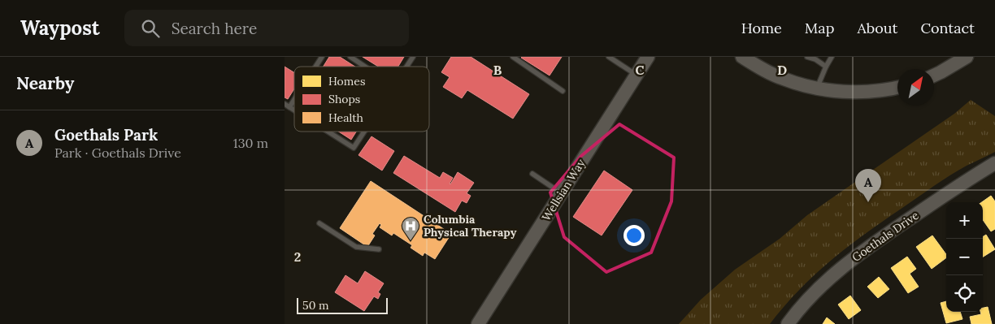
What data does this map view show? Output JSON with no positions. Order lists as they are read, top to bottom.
{
  "streets": {
    "main road": ["Wellsian Way", "Goethals Drive"]
  },
  "places": {
    "hospital": ["Columbia Physical Therapy"]
  },
  "legend": ["Homes", "Shops", "Health"],
  "scale_bar": "50 m",
  "north": "top right",
  "page": {
    "header": "Waypost",
    "search": "Search here",
    "nav": [
      "Home",
      "Map",
      "About",
      "Contact"
    ],
    "heading": "Nearby",
    "list": [
      {
        "mark": "A",
        "name": "Goethals Park",
        "note": "Park · Goethals Drive",
        "value": "130 m"
      }
    ],
    "pins": "A",
    "map_buttons": ["+", "−"],
    "scale": "50 m"
  },
  "grid": {
    "columns": ["B", "C", "D"],
    "rows": ["2"]
  }
}
